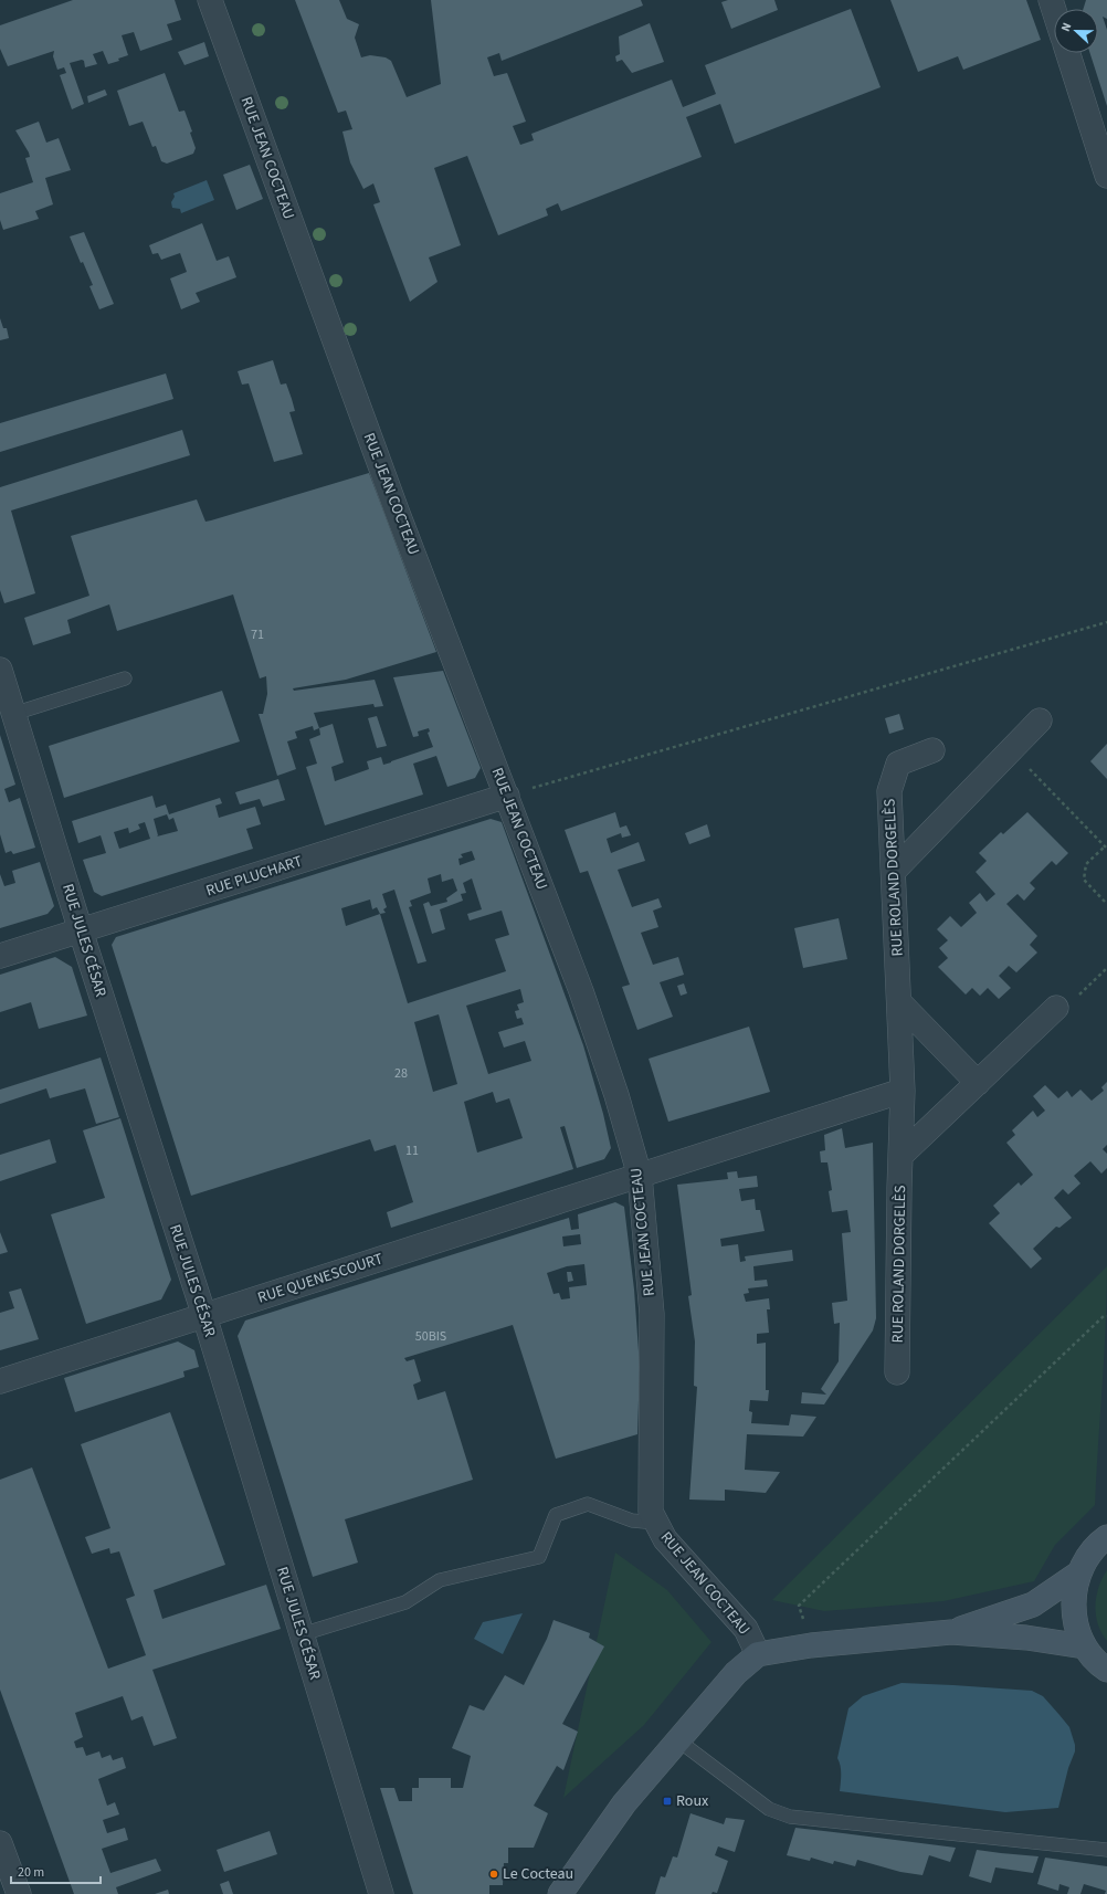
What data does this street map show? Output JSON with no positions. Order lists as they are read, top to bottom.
{
  "streets": {
    "street": [
      "RUE JEAN COCTEAU",
      "RUE PLUCHART",
      "RUE ROLAND DORGELÈS",
      "RUE JULES CÉSAR",
      "RUE QUENESCOURT"
    ]
  },
  "crossings": [
    ["RUE JEAN COCTEAU", "RUE PLUCHART"],
    ["RUE JEAN COCTEAU", "RUE QUENESCOURT"],
    ["RUE PLUCHART", "RUE JULES CÉSAR"],
    ["RUE JULES CÉSAR", "RUE QUENESCOURT"]
  ],
  "places": {
    "transit": ["Roux"],
    "other": ["Le Cocteau"]
  },
  "house_numbers": [
    "71",
    "28",
    "11",
    "50BIS"
  ],
  "scale_bar": "20 m",
  "north": "left"
}
